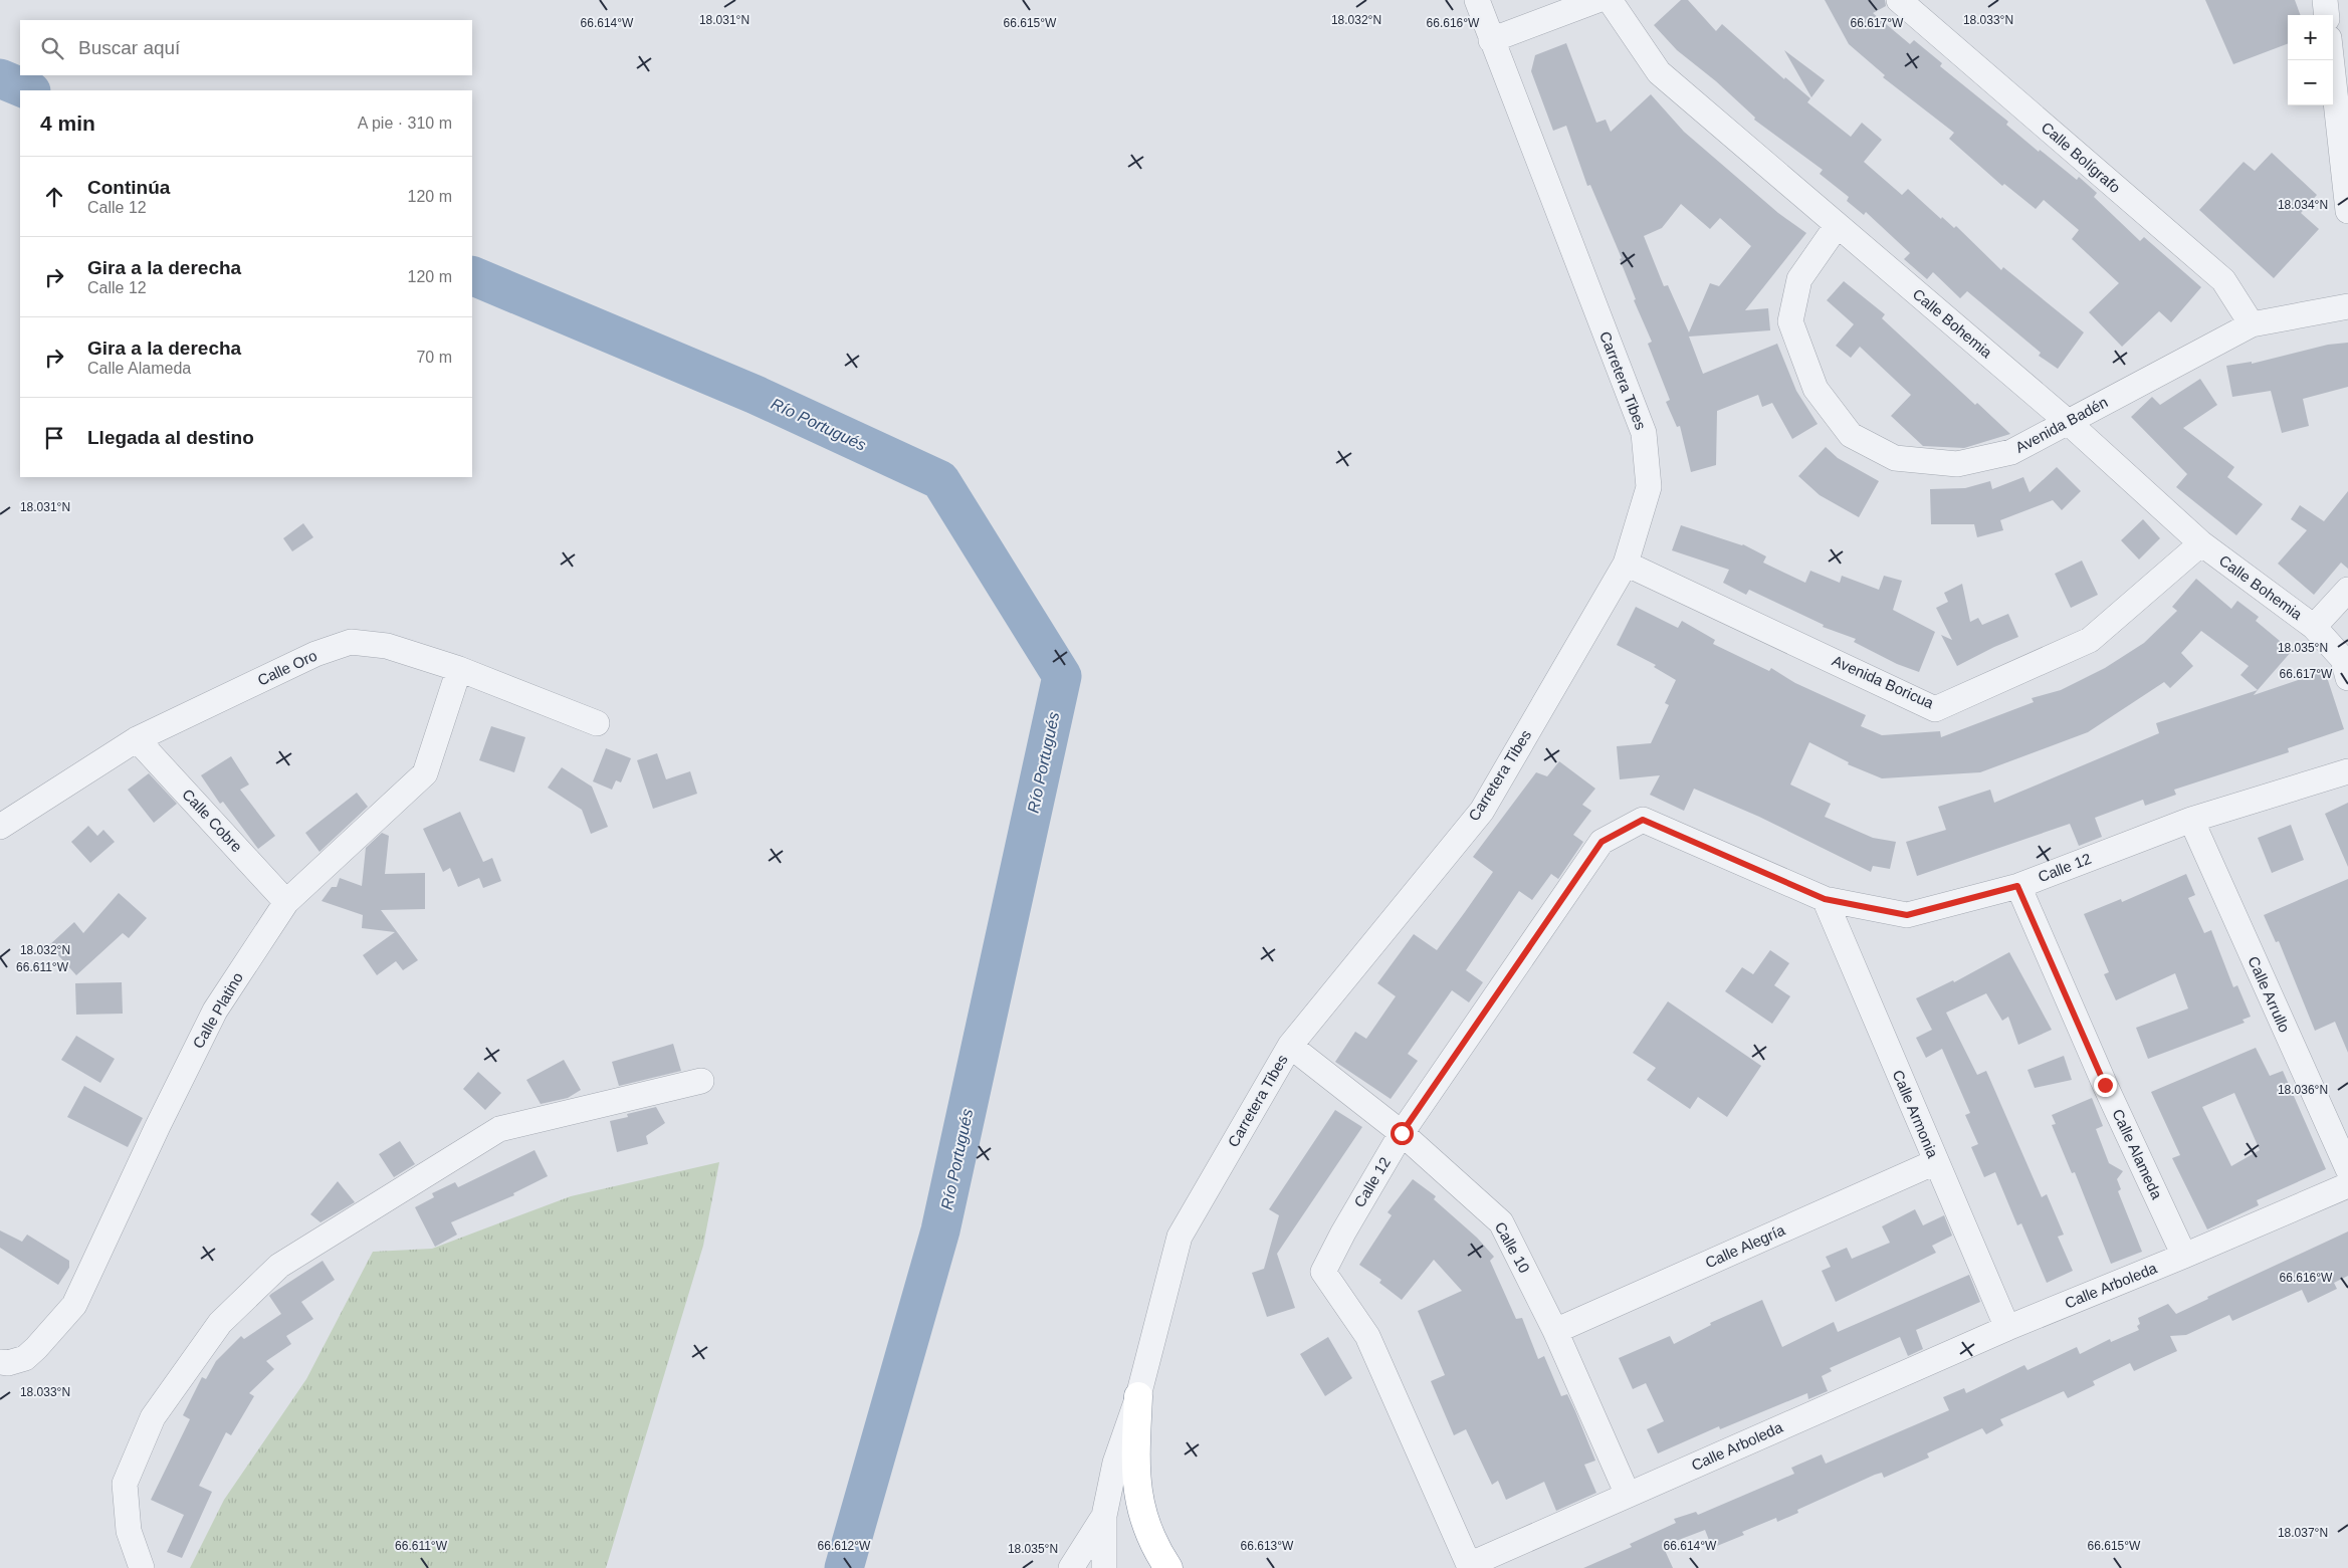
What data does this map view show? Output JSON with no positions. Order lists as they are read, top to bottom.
{
  "streets": {
    "street": [
      "Calle Bolígrafo",
      "Calle Bohemia",
      "Carretera Tibes",
      "Avenida Badén",
      "Calle Oro",
      "Avenida Boricua",
      "Calle Cobre",
      "Calle 12",
      "Calle Arrullo",
      "Calle Platino",
      "Calle Armonia",
      "Calle Alameda",
      "Calle Alegría",
      "Calle 10",
      "Calle Arboleda"
    ]
  },
  "crossings": [
    ["Calle Bolígrafo", "Avenida Badén"],
    ["Calle Bohemia", "Avenida Badén"],
    ["Calle Bohemia", "Avenida Boricua"],
    ["Carretera Tibes", "Avenida Boricua"],
    ["Carretera Tibes", "Calle 10"],
    ["Calle Oro", "Calle Cobre"],
    ["Calle Oro", "Calle Platino"],
    ["Calle Cobre", "Calle Platino"],
    ["Calle 12", "Calle Arrullo"],
    ["Calle 12", "Calle Armonia"],
    ["Calle 12", "Calle Alameda"],
    ["Calle 12", "Calle 10"],
    ["Calle 12", "Calle Arboleda"],
    ["Calle Armonia", "Calle Alegría"],
    ["Calle Armonia", "Calle Arboleda"],
    ["Calle Alameda", "Calle Arboleda"],
    ["Calle Alegría", "Calle 10"],
    ["Calle 10", "Calle Arboleda"]
  ],
  "water": ["Río Portugués"],
  "page": {
    "map_buttons": ["+", "−"],
    "search": "Buscar aquí",
    "heading": ["4 min", "A pie · 310 m"],
    "list": [
      ["Continúa", "Calle 12", "120 m"],
      ["Gira a la derecha", "Calle 12", "120 m"],
      ["Gira a la derecha", "Calle Alameda", "70 m"],
      "Llegada al destino"
    ]
  },
  "coordinates": [
    "18.031°N",
    "18.032°N",
    "18.033°N",
    "66.615°W",
    "66.617°W",
    "66.614°W",
    "66.616°W",
    "18.034°N",
    "18.035°N",
    "66.611°W",
    "18.036°N",
    "18.037°N",
    "66.612°W",
    "66.613°W"
  ]
}
